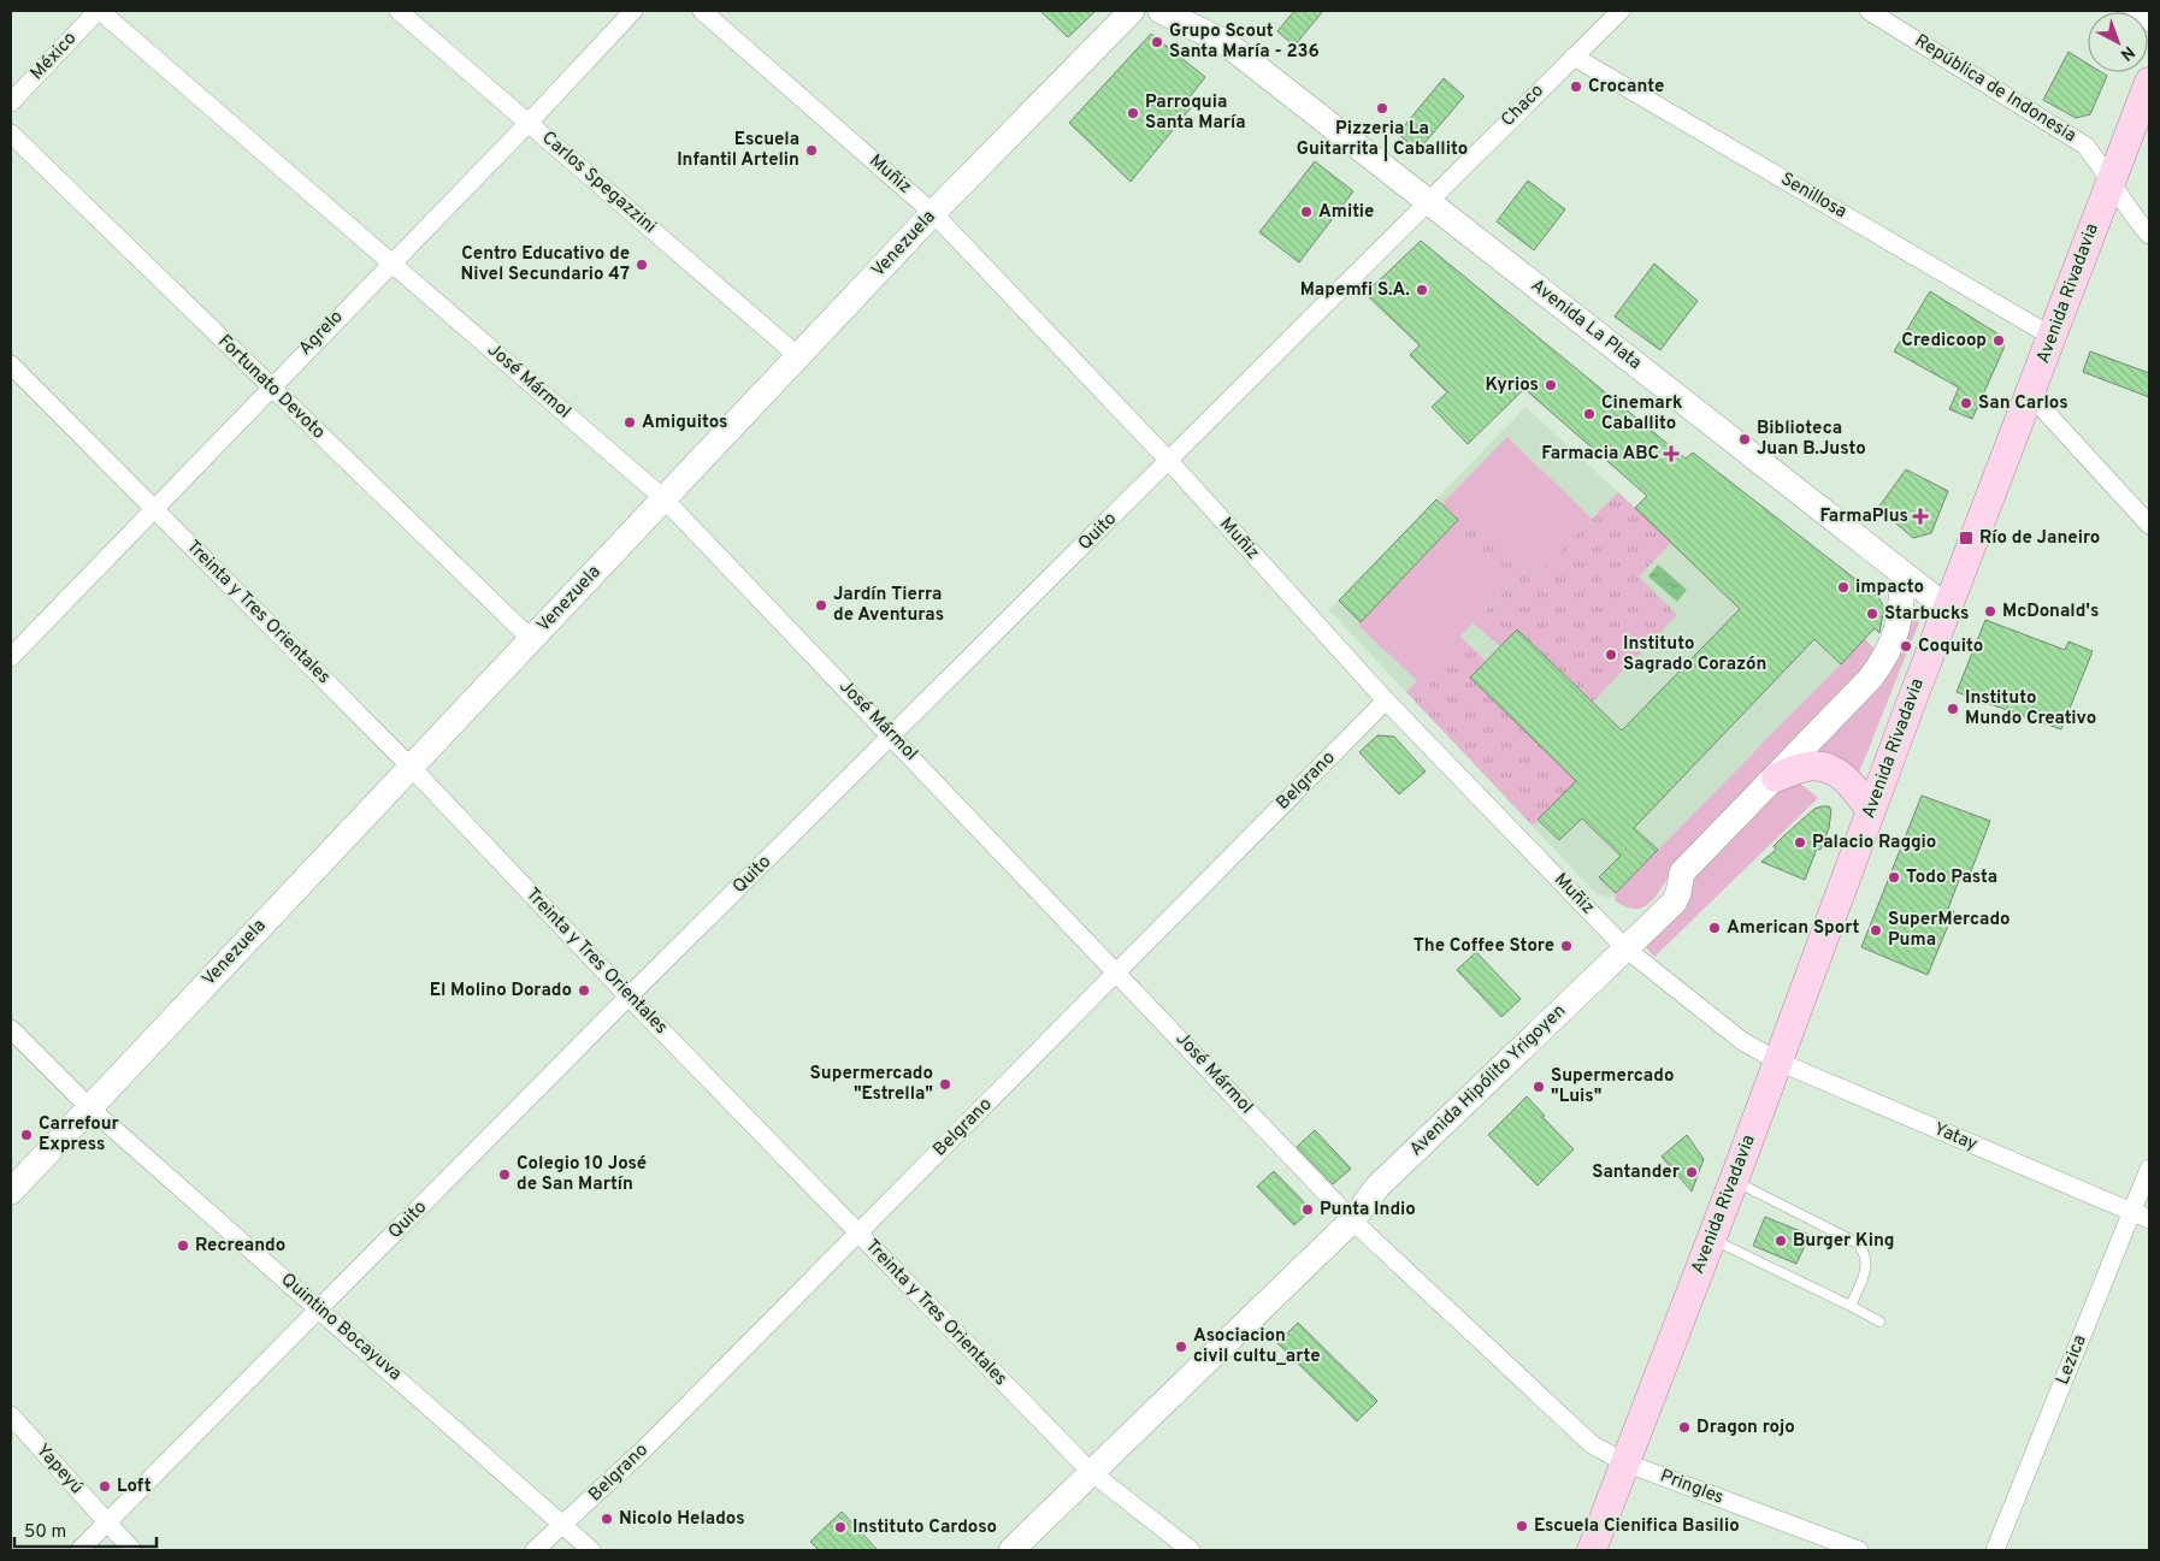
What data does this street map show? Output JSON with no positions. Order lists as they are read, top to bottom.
{
  "streets": {
    "main road": [
      "Venezuela",
      "Avenida Rivadavia",
      "Avenida La Plata",
      "Avenida Hipólito Yrigoyen"
    ],
    "street": [
      "México",
      "República de Indonesia",
      "Chaco",
      "Muñiz",
      "Carlos Spegazzini",
      "Senillosa",
      "Agrelo",
      "José Mármol",
      "Fortunato Devoto",
      "Quito",
      "Treinta y Tres Orientales",
      "Belgrano",
      "Yatay",
      "Quintino Bocayuva",
      "Lezica",
      "Yapeyú",
      "Pringles"
    ]
  },
  "crossings": [
    ["México", "José Mármol"],
    ["República de Indonesia", "Avenida Rivadavia"],
    ["Chaco", "Senillosa"],
    ["Chaco", "Avenida La Plata"],
    ["Chaco", "Quito"],
    ["Muñiz", "Venezuela"],
    ["Muñiz", "Avenida Rivadavia"],
    ["Muñiz", "Quito"],
    ["Muñiz", "Belgrano"],
    ["Muñiz", "Avenida Hipólito Yrigoyen"],
    ["Muñiz", "Yatay"],
    ["Carlos Spegazzini", "Venezuela"],
    ["Carlos Spegazzini", "Agrelo"],
    ["Senillosa", "Avenida Rivadavia"],
    ["Venezuela", "José Mármol"],
    ["Venezuela", "Fortunato Devoto"],
    ["Venezuela", "Treinta y Tres Orientales"],
    ["Venezuela", "Quintino Bocayuva"],
    ["Avenida Rivadavia", "Avenida La Plata"],
    ["Avenida Rivadavia", "José Mármol"],
    ["Avenida Rivadavia", "Yatay"],
    ["Avenida Rivadavia", "Pringles"],
    ["Avenida La Plata", "Quito"],
    ["Avenida La Plata", "Avenida Hipólito Yrigoyen"],
    ["Agrelo", "José Mármol"],
    ["Agrelo", "Fortunato Devoto"],
    ["Agrelo", "Treinta y Tres Orientales"],
    ["José Mármol", "Quito"],
    ["José Mármol", "Belgrano"],
    ["José Mármol", "Avenida Hipólito Yrigoyen"],
    ["José Mármol", "Pringles"],
    ["Quito", "Treinta y Tres Orientales"],
    ["Quito", "Quintino Bocayuva"],
    ["Quito", "Yapeyú"],
    ["Treinta y Tres Orientales", "Belgrano"],
    ["Treinta y Tres Orientales", "Avenida Hipólito Yrigoyen"],
    ["Belgrano", "Quintino Bocayuva"],
    ["Yatay", "Lezica"]
  ],
  "places": {
    "other": [
      "Grupo Scout Santa María - 236",
      "Crocante",
      "Pizzeria La Guitarrita | Caballito",
      "Parroquia Santa María",
      "Escuela Infantil Artelin",
      "Amitie",
      "Centro Educativo de Nivel Secundario 47",
      "Mapemfi S.A.",
      "Credicoop",
      "Kyrios",
      "San Carlos",
      "Cinemark Caballito",
      "Amiguitos",
      "Biblioteca Juan B.Justo",
      "impacto",
      "Jardín Tierra de Aventuras",
      "McDonald's",
      "Starbucks",
      "Coquito",
      "Instituto Sagrado Corazón",
      "Instituto Mundo Creativo",
      "Palacio Raggio",
      "Todo Pasta",
      "American Sport",
      "SuperMercado Puma",
      "The Coffee Store",
      "El Molino Dorado",
      "Supermercado \"Estrella\"",
      "Supermercado \"Luis\"",
      "Carrefour Express",
      "Santander",
      "Colegio 10 José de San Martín",
      "Punta Indio",
      "Burger King",
      "Recreando",
      "Asociacion civil cultu_arte",
      "Dragon rojo",
      "Loft",
      "Nicolo Helados",
      "Escuela Cienifica Basilio",
      "Instituto Cardoso"
    ],
    "health": ["Farmacia ABC", "FarmaPlus"],
    "transit": ["Río de Janeiro"]
  },
  "scale_bar": "50 m",
  "north": "bottom right"
}
